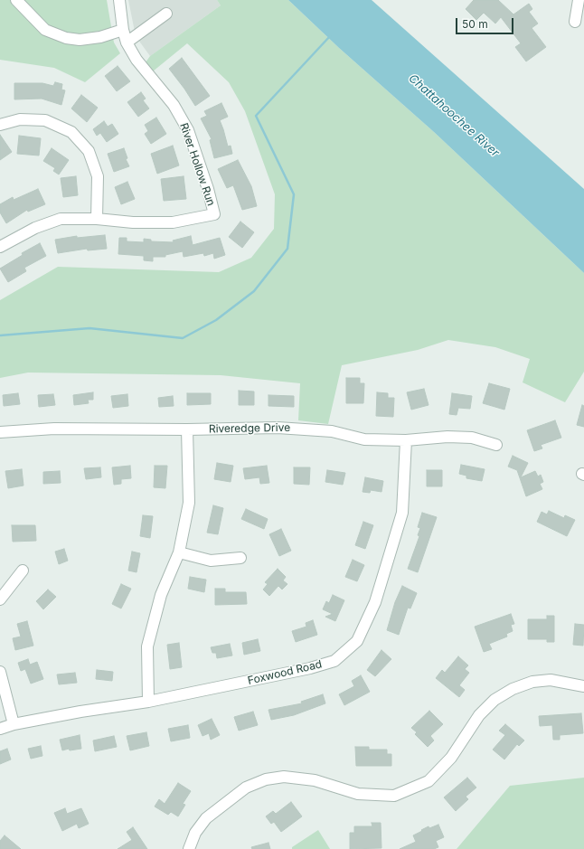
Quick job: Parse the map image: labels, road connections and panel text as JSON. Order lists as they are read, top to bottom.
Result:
{
  "streets": {
    "street": ["River Hollow Run", "Riveredge Drive", "Foxwood Road"]
  },
  "crossings": [
    ["Riveredge Drive", "Foxwood Road"]
  ],
  "water": ["Chattahoochee River"],
  "scale_bar": "50 m"
}
